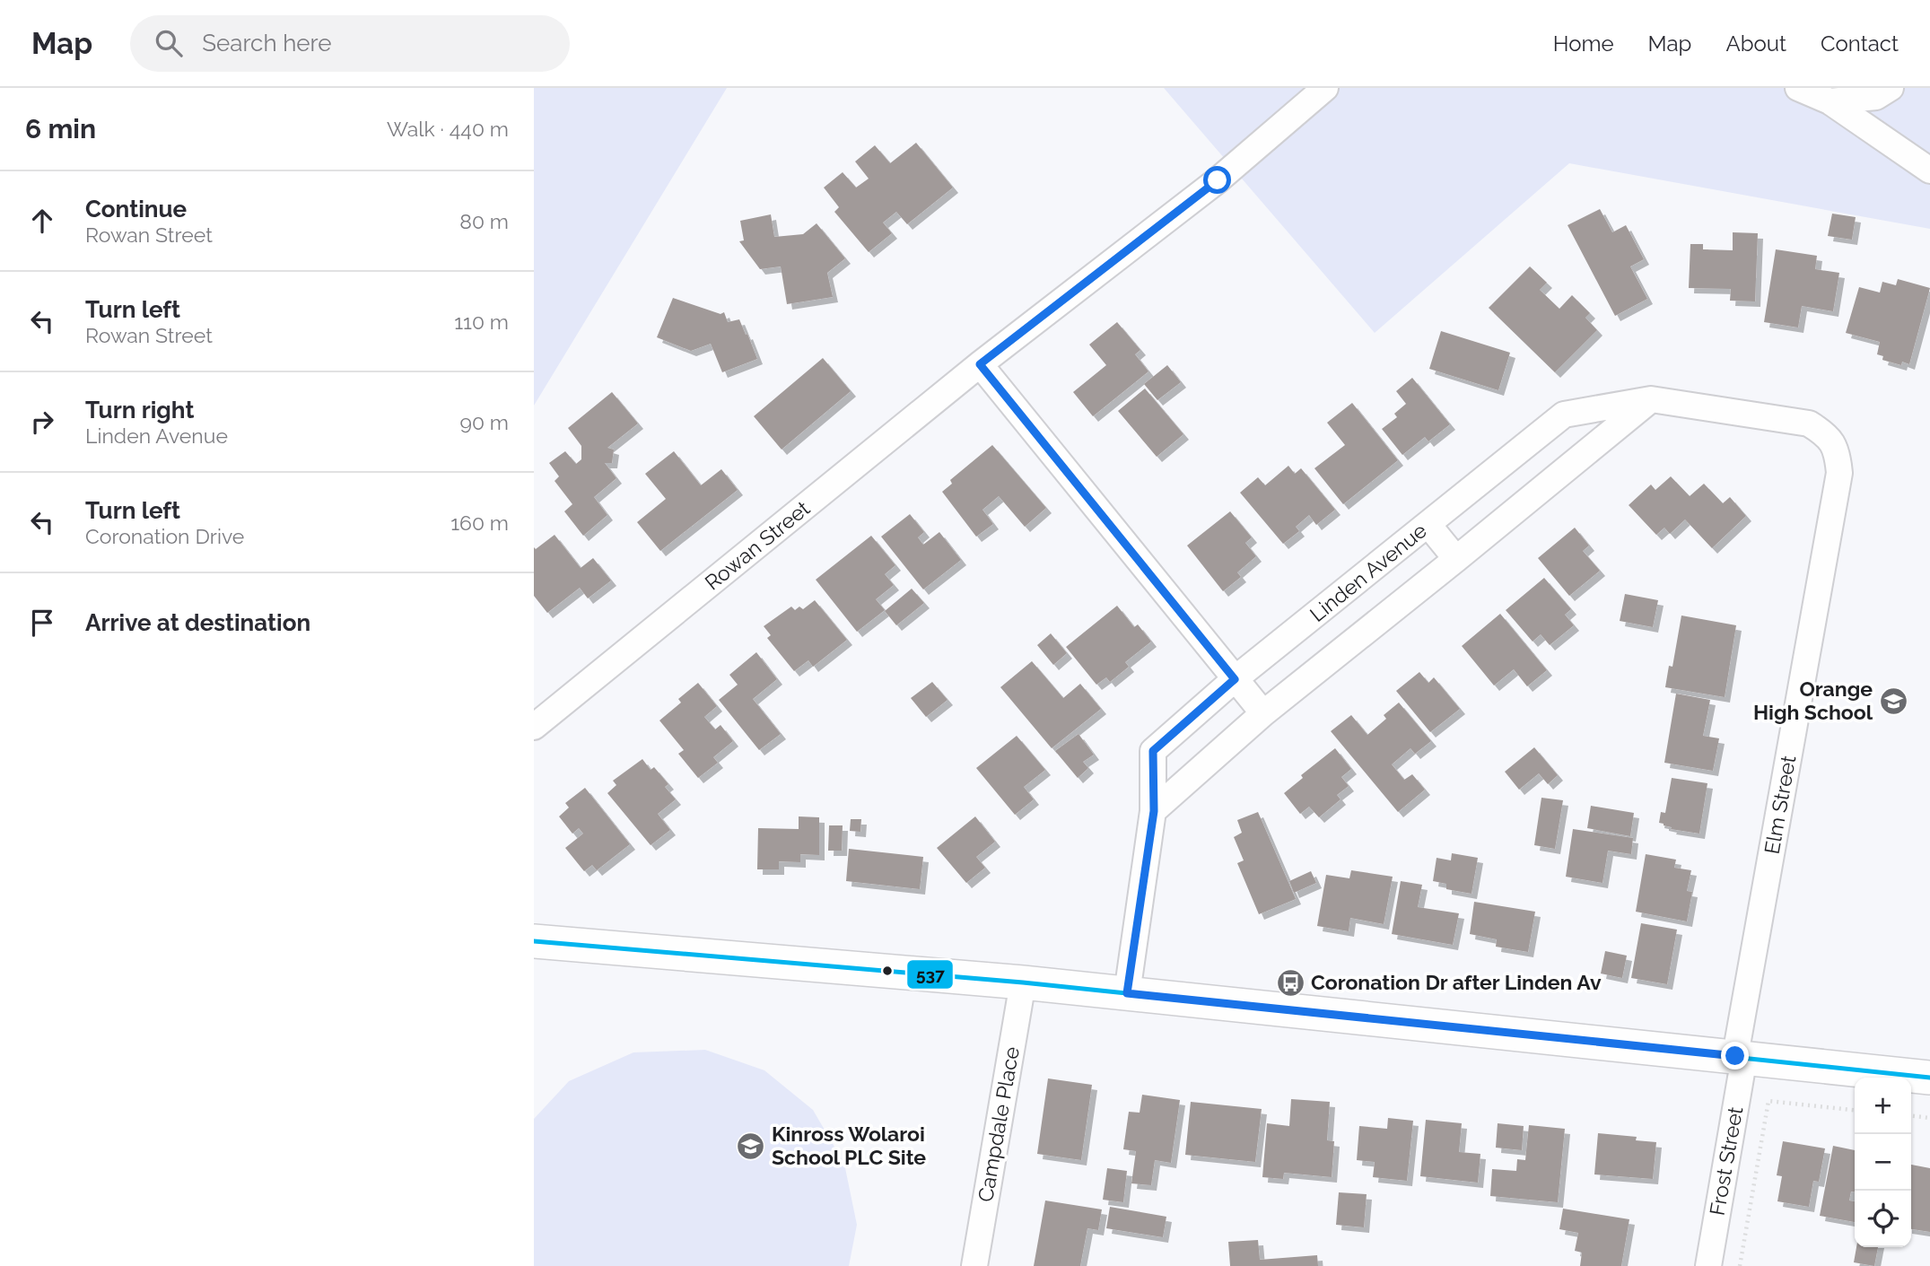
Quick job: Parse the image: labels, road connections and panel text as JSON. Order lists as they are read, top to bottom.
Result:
{
  "streets": {
    "street": [
      "Rowan Street",
      "Linden Avenue",
      "Elm Street",
      "Campdale Place",
      "Frost Street"
    ]
  },
  "crossings": [
    ["Linden Avenue", "Elm Street"],
    ["Elm Street", "Frost Street"]
  ],
  "places": {
    "school or university": ["Orange High School", "Kinross Wolaroi School PLC Site"],
    "bus stop": ["Coronation Dr after Linden Av"]
  },
  "lines": ["transit line 537"],
  "page": {
    "header": "Map",
    "search": "Search here",
    "nav": [
      "Home",
      "Map",
      "About",
      "Contact"
    ],
    "heading": ["6 min", "Walk · 440 m"],
    "list": [
      ["Continue", "Rowan Street", "80 m"],
      ["Turn left", "Rowan Street", "110 m"],
      ["Turn right", "Linden Avenue", "90 m"],
      ["Turn left", "Coronation Drive", "160 m"],
      "Arrive at destination"
    ],
    "map_buttons": ["+", "−"]
  }
}
